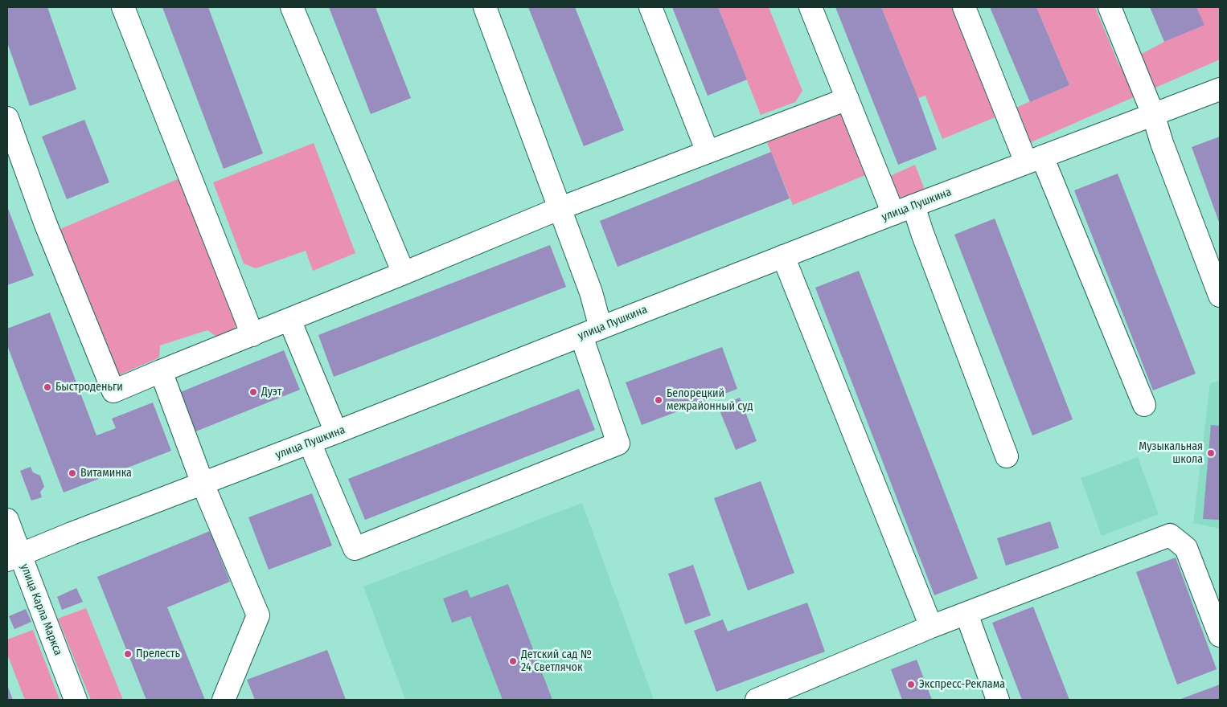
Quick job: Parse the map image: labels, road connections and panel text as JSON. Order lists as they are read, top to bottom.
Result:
{
  "streets": {
    "main road": ["улица Пушкина", "улица Карла Маркса"]
  },
  "crossings": [
    ["улица Пушкина", "улица Карла Маркса"]
  ],
  "places": [
    "Быстроденьги",
    "Дуэт",
    "Белорецкий межрайонный суд",
    "Музыкальная школа",
    "Витаминка",
    "Прелесть",
    "Детский сад № 24 Светлячок",
    "Экспресс-Реклама"
  ]
}
